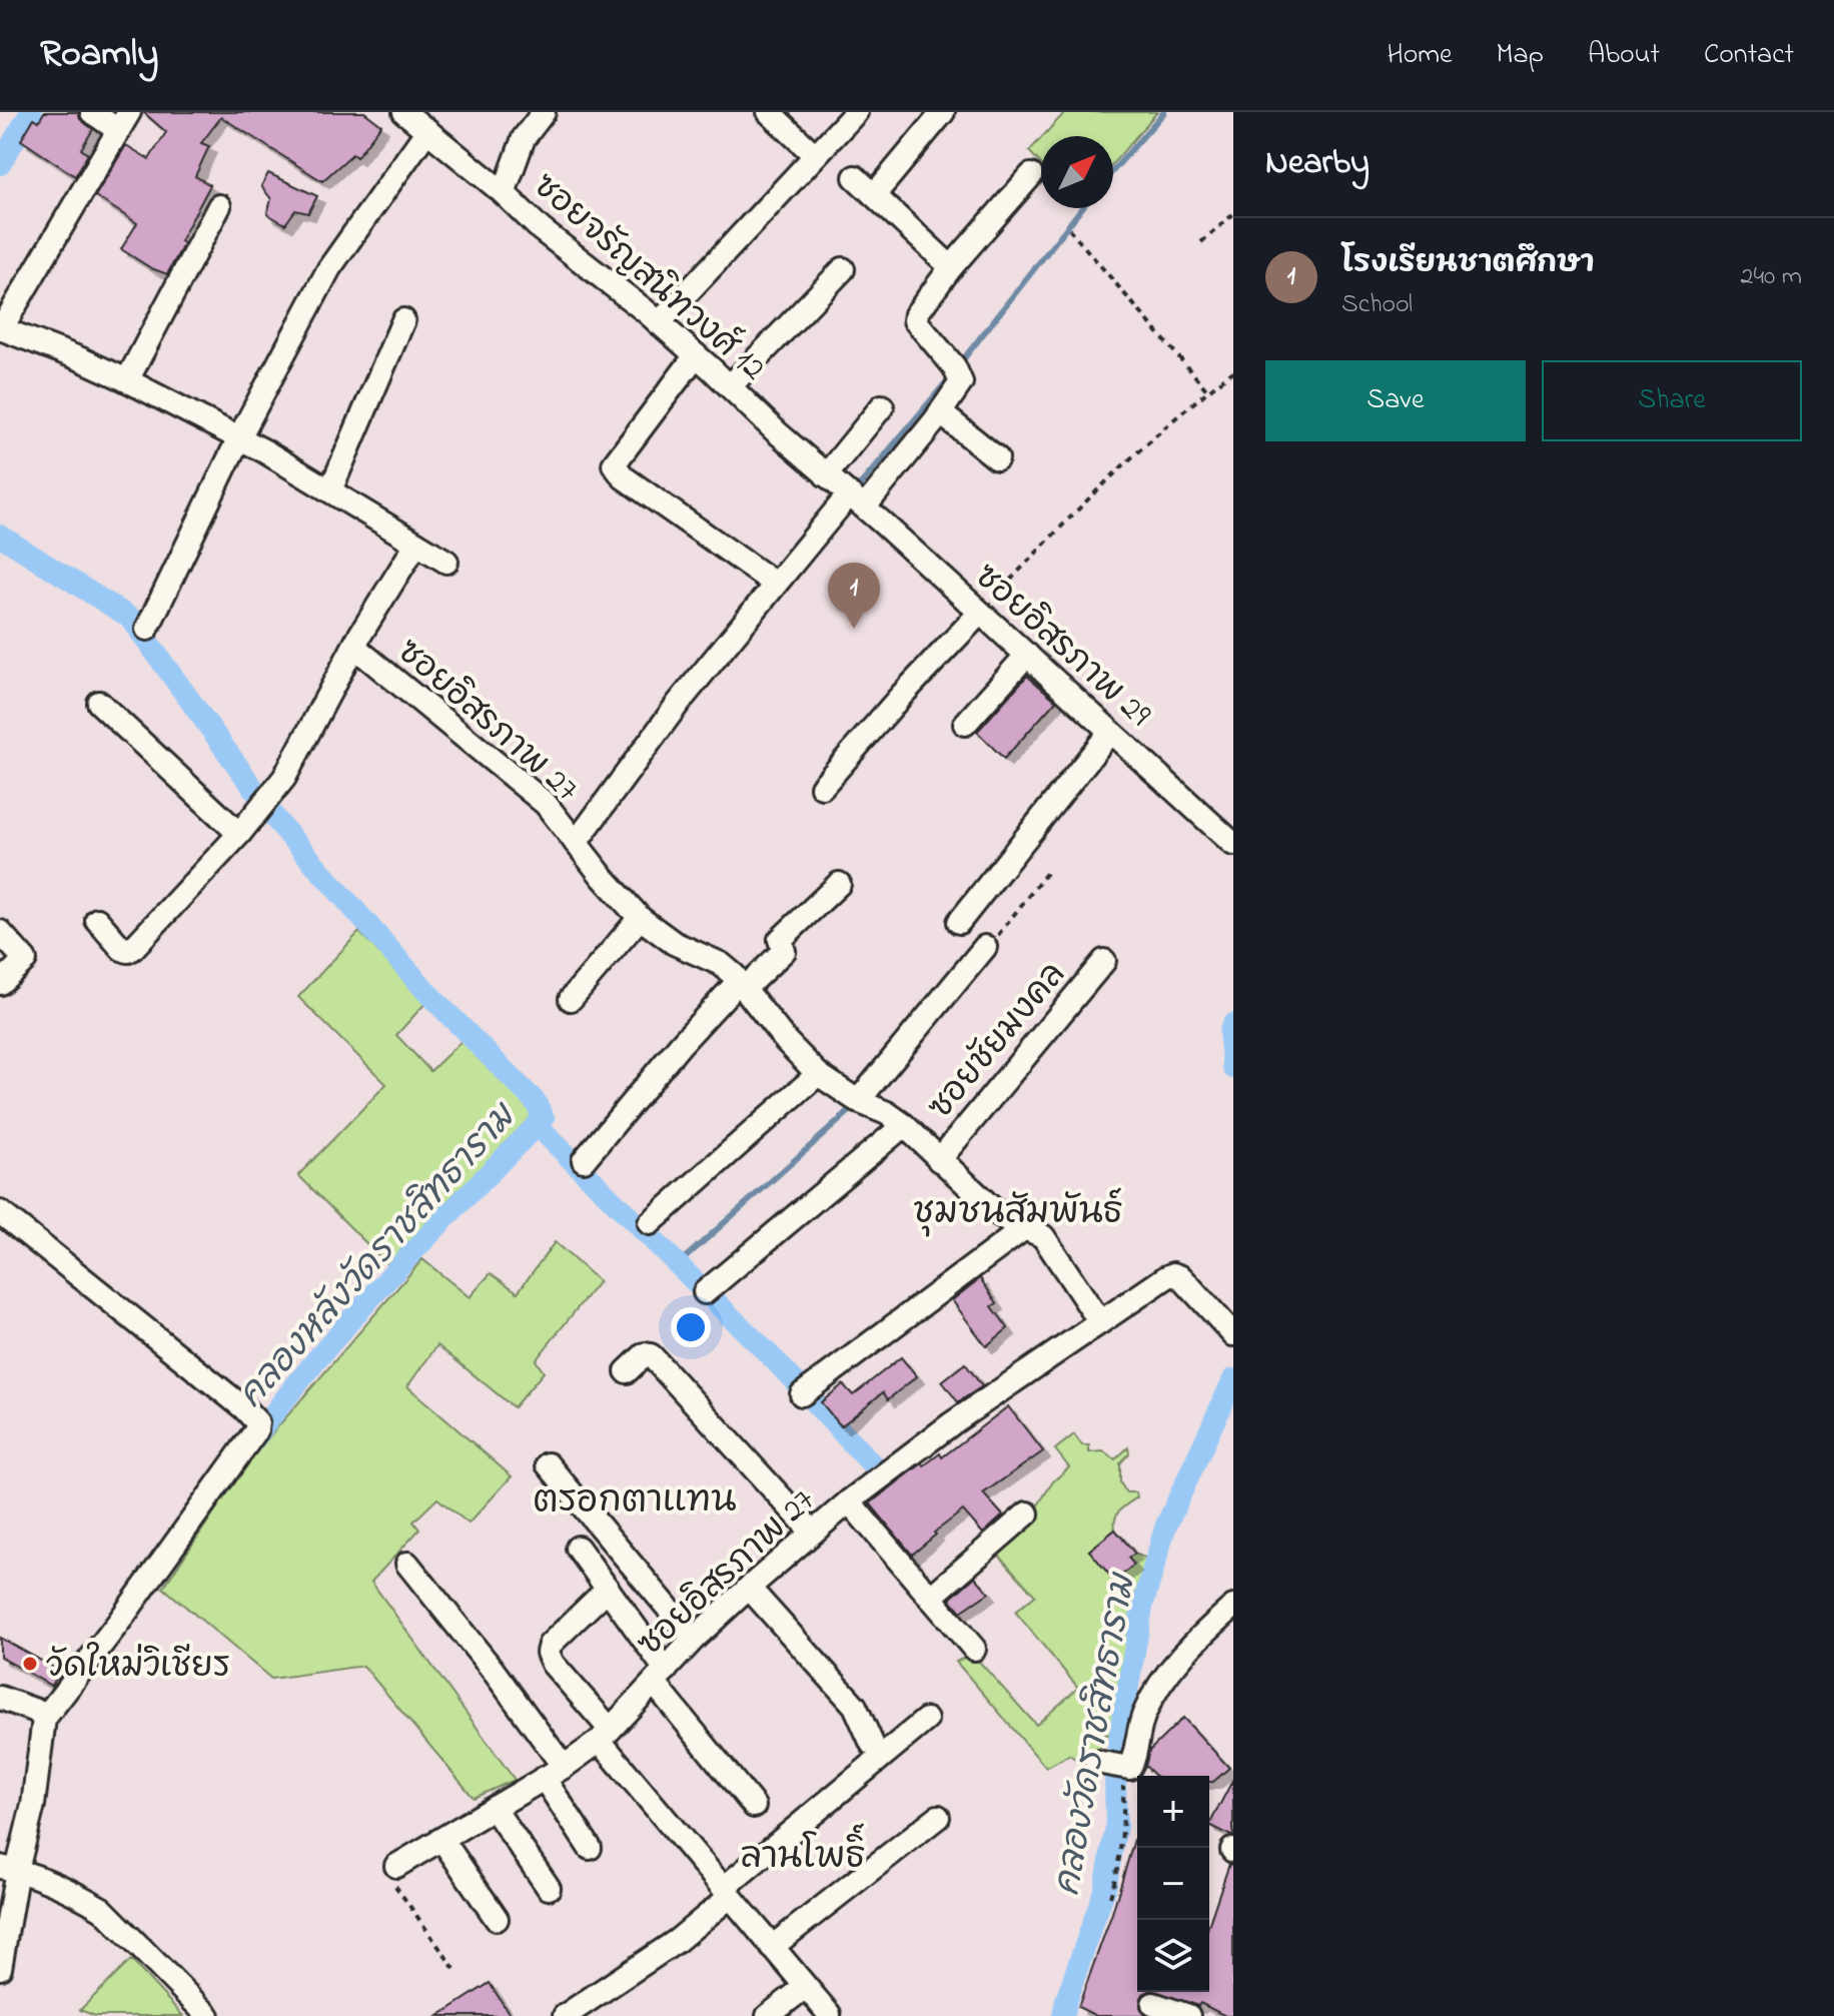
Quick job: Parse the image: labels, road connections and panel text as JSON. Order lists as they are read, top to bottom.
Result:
{
  "streets": {
    "street": [
      "ซอยจรัญสนิทวงศ์ 12",
      "ซอยอิสรภาพ 29",
      "ซอยอิสรภาพ 27",
      "ซอยชัยมงคล"
    ]
  },
  "crossings": [
    ["ซอยจรัญสนิทวงศ์ 12", "ซอยอิสรภาพ 29"],
    ["ซอยอิสรภาพ 27", "ซอยชัยมงคล"]
  ],
  "districts": ["ชุมชนสัมพันธ์", "ตรอกตาแทน", "ลานโพธิ์"],
  "water": ["คลองหลังวัดราชสิทธาราม", "คลองวัดราชสิทธาราม"],
  "places": ["วัดใหม่วิเชียร"],
  "north": "top right",
  "page": {
    "header": "Roamly",
    "nav": [
      "Home",
      "Map",
      "About",
      "Contact"
    ],
    "heading": "Nearby",
    "list": [
      {
        "mark": "1",
        "name": "โรงเรียนชาตศึกษา",
        "note": "School",
        "value": "240 m"
      }
    ],
    "buttons": ["Save", "Share"],
    "pins": "1",
    "map_buttons": ["+", "−"]
  }
}
